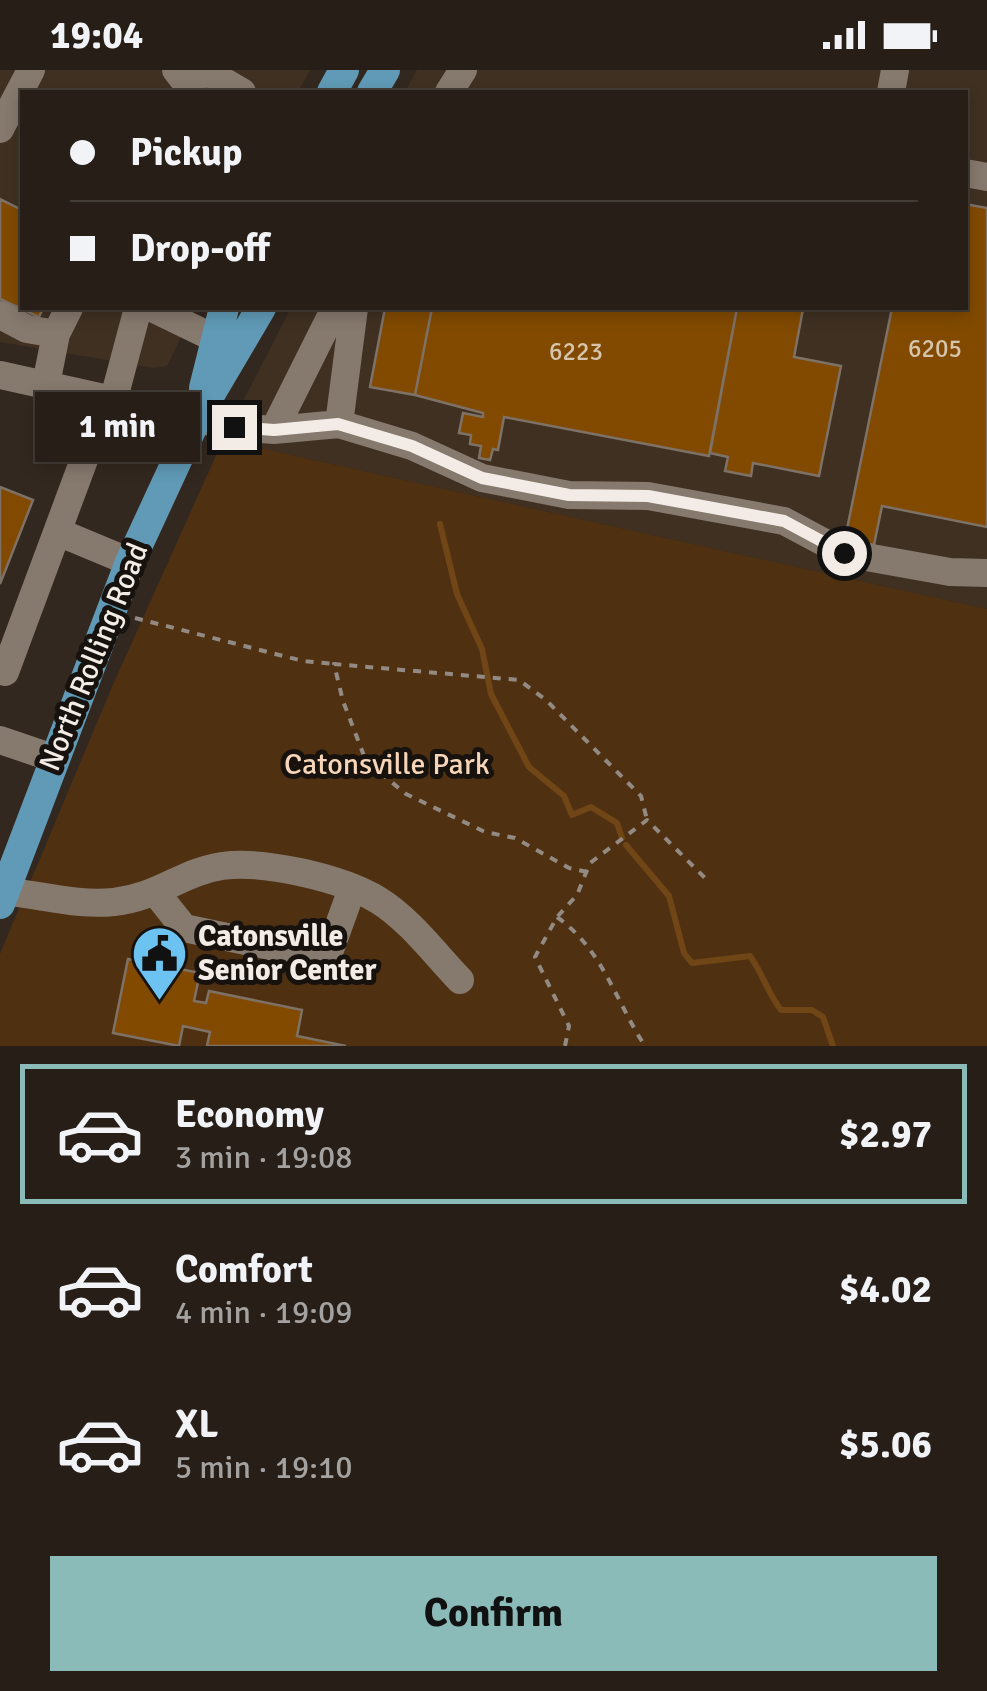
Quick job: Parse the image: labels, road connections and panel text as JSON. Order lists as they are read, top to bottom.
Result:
{
  "streets": {
    "main road": ["North Rolling Road"]
  },
  "parks": ["Catonsville Park"],
  "places": {
    "public building": ["Catonsville Senior Center"]
  },
  "house_numbers": ["6205", "6223"],
  "page": {
    "status": "19:04",
    "banner": ["Pickup", "Drop-off"],
    "bubble": "1 min",
    "list": [
      {
        "name": "Economy",
        "note": "3 min · 19:08",
        "value": "$2.97"
      },
      {
        "name": "Comfort",
        "note": "4 min · 19:09",
        "value": "$4.02"
      },
      {
        "name": "XL",
        "note": "5 min · 19:10",
        "value": "$5.06"
      }
    ],
    "buttons": "Confirm"
  }
}
